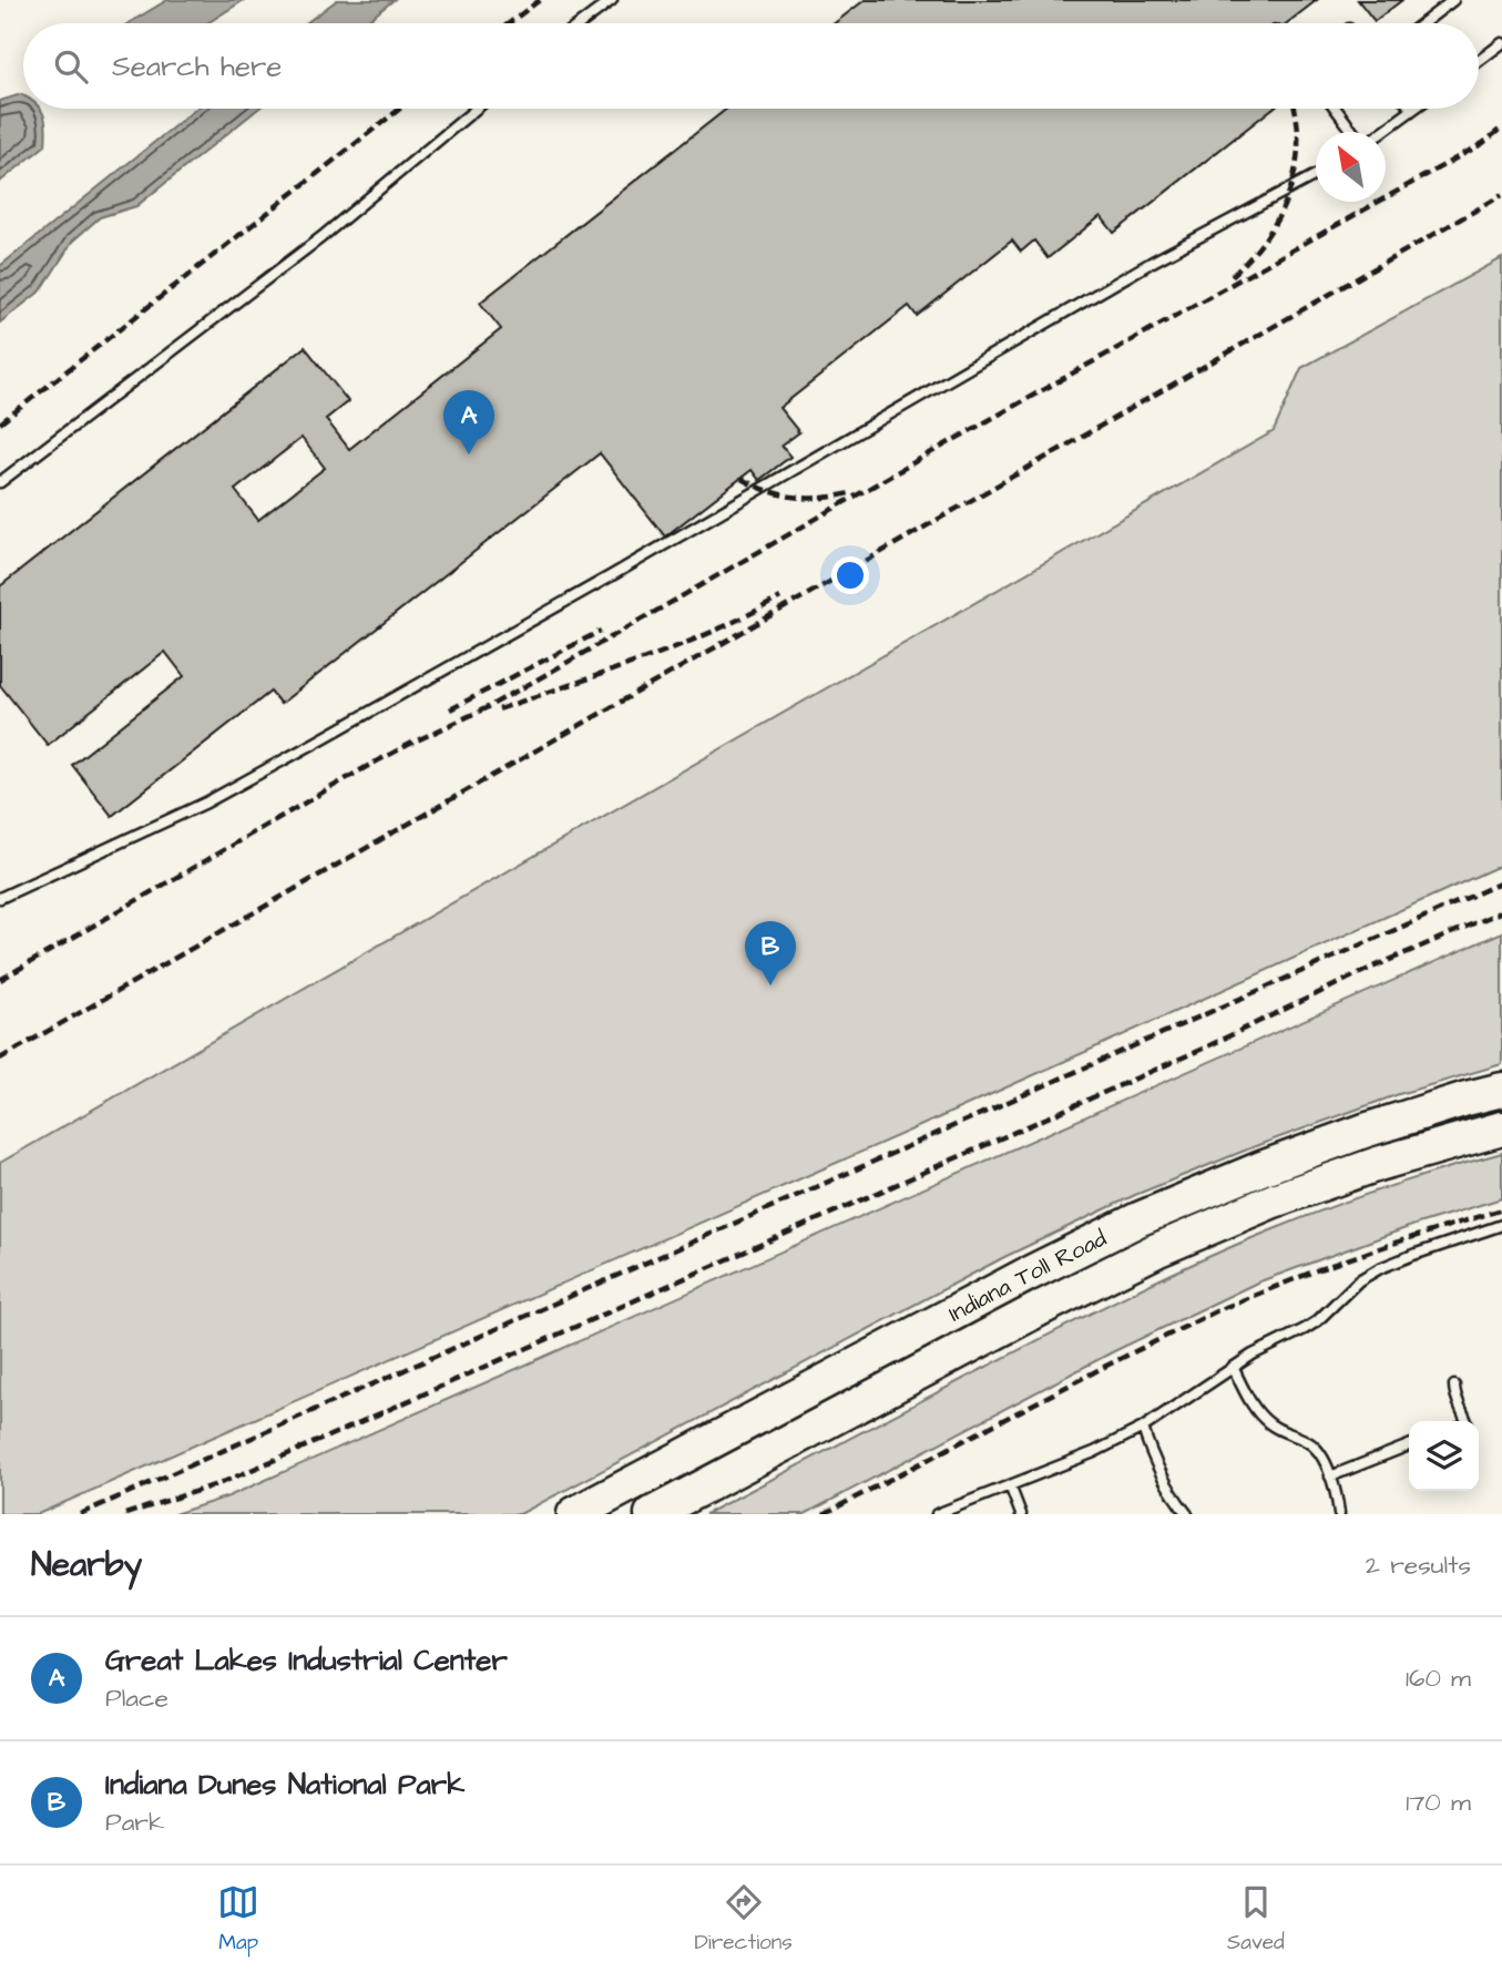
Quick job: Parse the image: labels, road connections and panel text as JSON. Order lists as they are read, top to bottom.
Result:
{
  "streets": {
    "highway": ["Indiana Toll Road"]
  },
  "north": "top left",
  "page": {
    "search": "Search here",
    "pins": ["A", "B"],
    "heading": ["Nearby", "2 results"],
    "list": [
      {
        "mark": "A",
        "name": "Great Lakes Industrial Center",
        "note": "Place",
        "value": "160 m"
      },
      {
        "mark": "B",
        "name": "Indiana Dunes National Park",
        "note": "Park",
        "value": "170 m"
      }
    ],
    "nav": ["Map", "Directions", "Saved"]
  }
}
